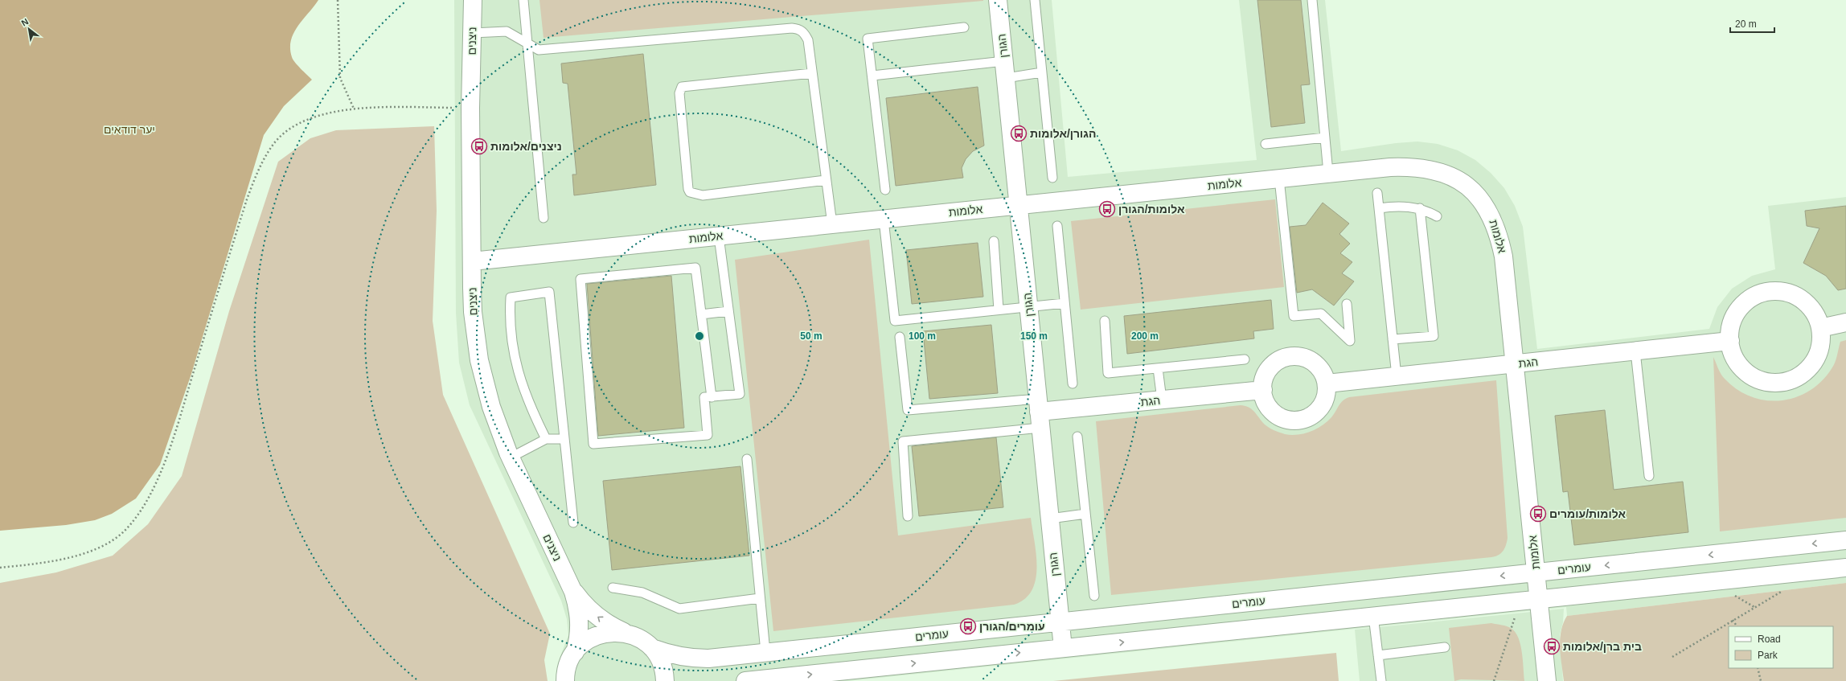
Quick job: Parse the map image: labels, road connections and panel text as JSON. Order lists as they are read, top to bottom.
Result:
{
  "streets": {
    "street": [
      "ניצנים",
      "הגורן",
      "אלומות",
      "הגת",
      "עומרים"
    ]
  },
  "crossings": [
    ["ניצנים", "אלומות"],
    ["ניצנים", "עומרים"],
    ["הגורן", "אלומות"],
    ["הגורן", "הגת"],
    ["הגורן", "עומרים"],
    ["אלומות", "הגת"],
    ["אלומות", "עומרים"]
  ],
  "parks": ["יער דודאים"],
  "places": {
    "bus stop": [
      "הגורן/אלומות",
      "ניצנים/אלומות",
      "אלומות/הגורן",
      "אלומות/עומרים",
      "עומרים/הגורן",
      "בית ברן/אלומות"
    ]
  },
  "legend": ["Road", "Park"],
  "scale_bar": "20 m",
  "north": "top left",
  "rings": [
    "50 m",
    "100 m",
    "150 m",
    "200 m"
  ]
}
